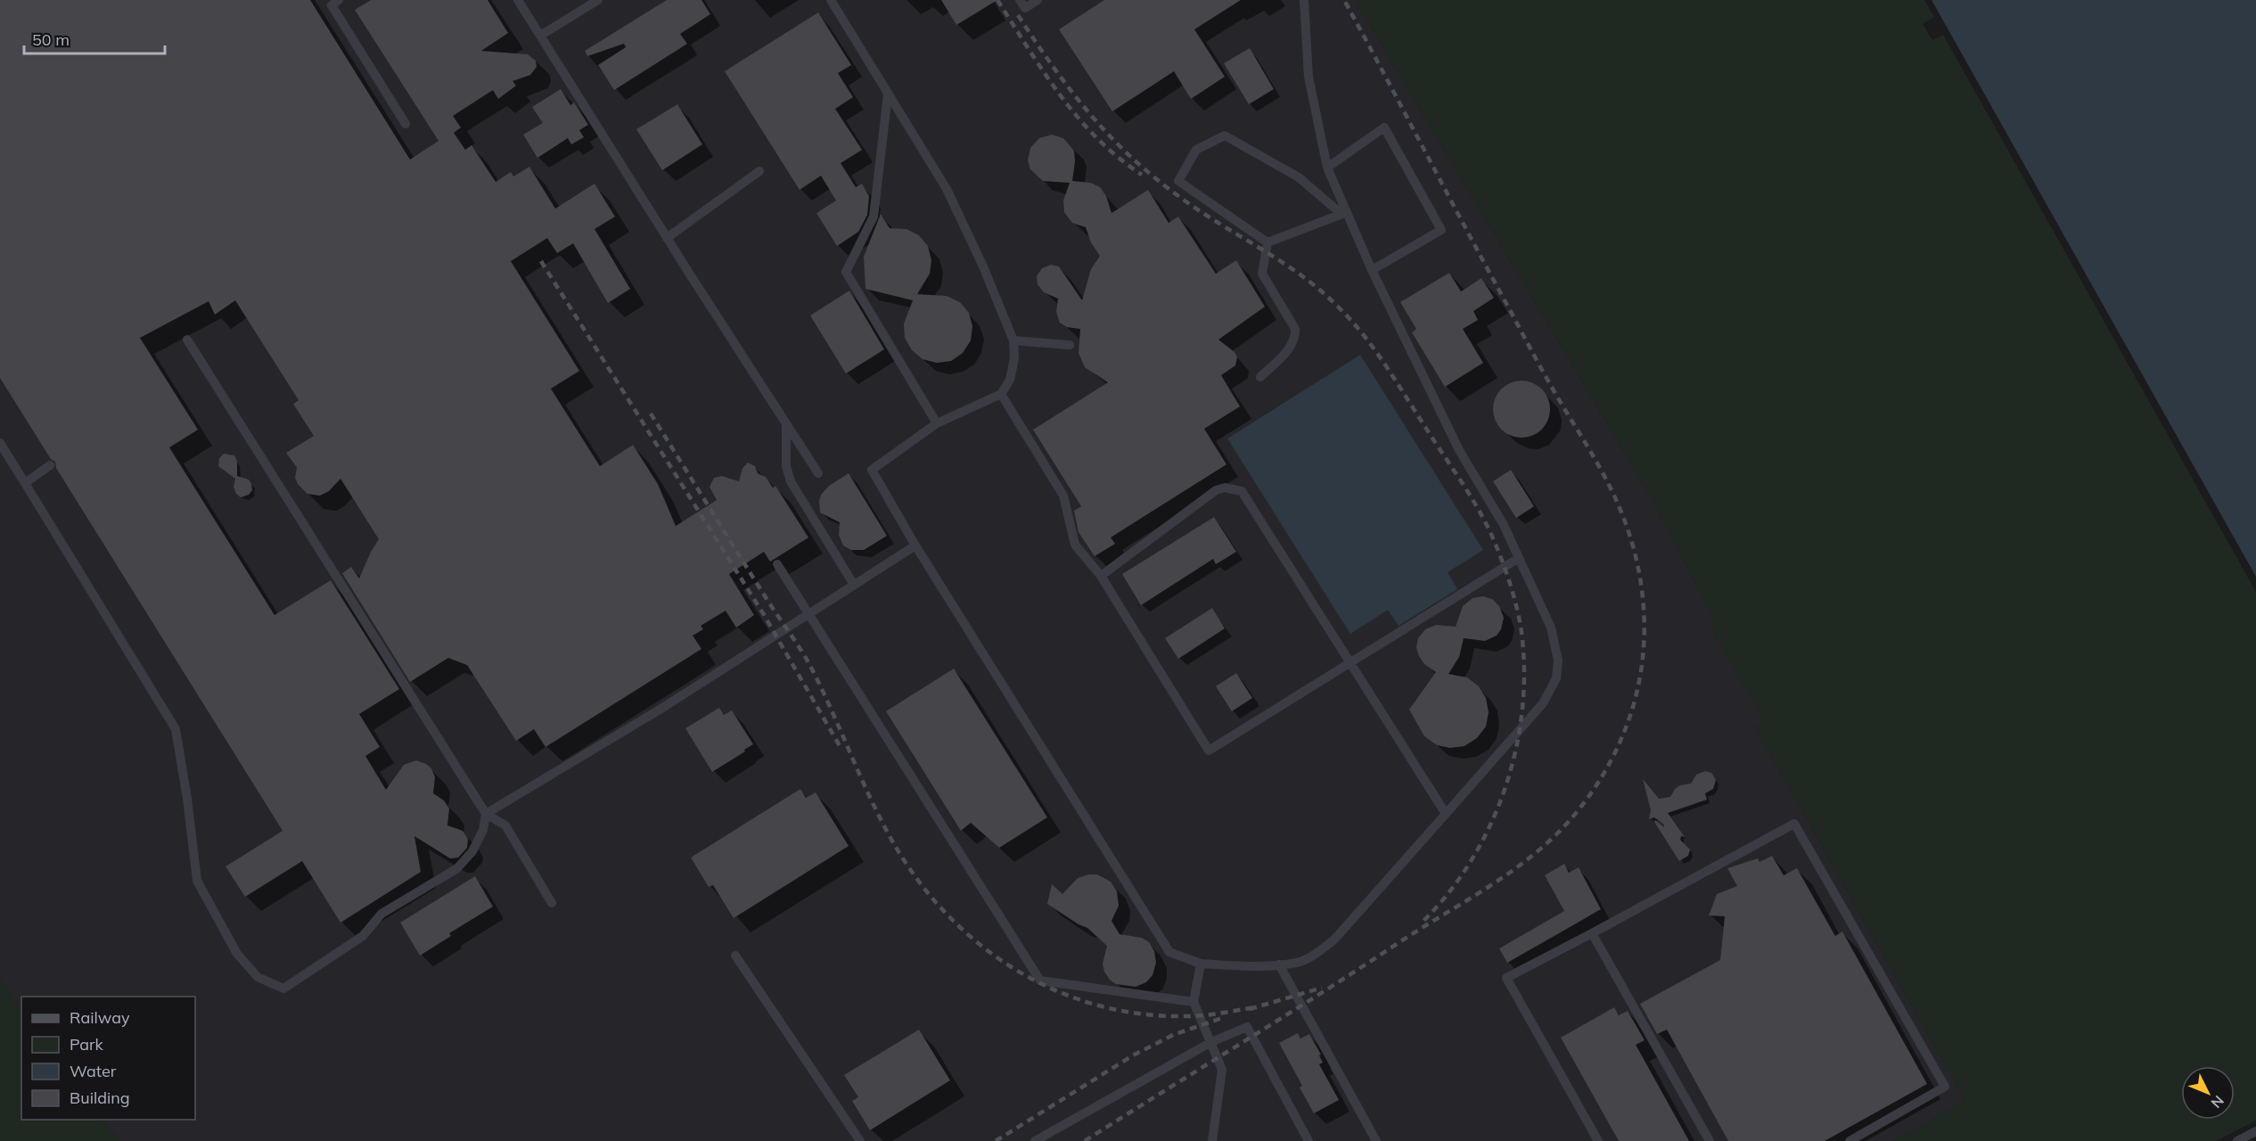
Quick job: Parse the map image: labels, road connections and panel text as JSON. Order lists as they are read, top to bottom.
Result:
{
  "legend": [
    "Railway",
    "Park",
    "Water",
    "Building"
  ],
  "scale_bar": "50 m",
  "north": "bottom right"
}
